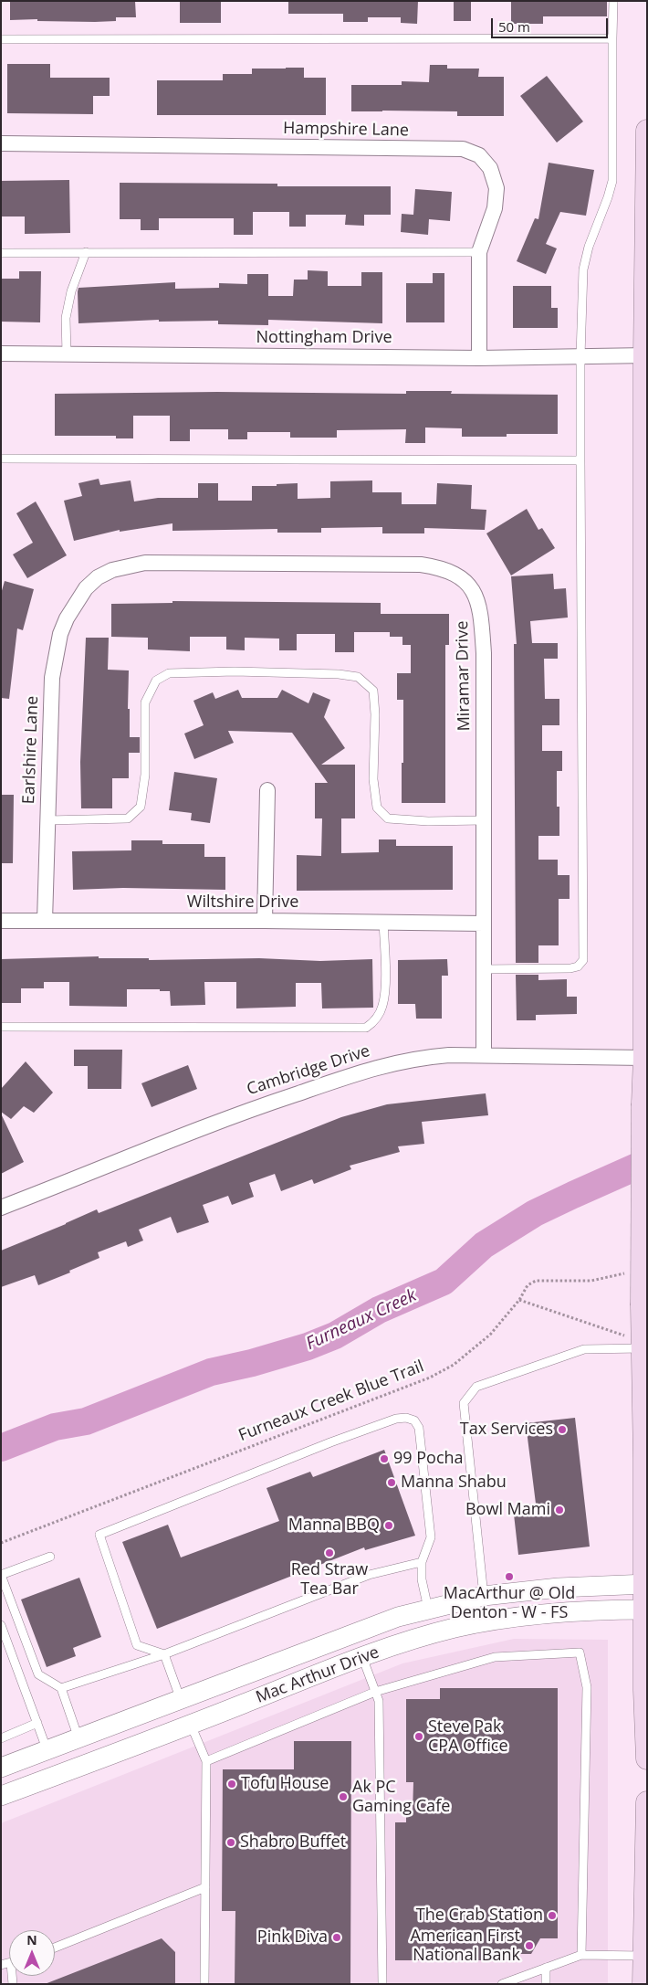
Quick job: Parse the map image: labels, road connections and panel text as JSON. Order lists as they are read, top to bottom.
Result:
{
  "streets": {
    "street": [
      "Hampshire Lane",
      "Nottingham Drive",
      "Miramar Drive",
      "Earlshire Lane",
      "Wiltshire Drive",
      "Cambridge Drive",
      "Mac Arthur Drive"
    ],
    "path": ["Furneaux Creek Blue Trail"]
  },
  "crossings": [
    ["Hampshire Lane", "Nottingham Drive"],
    ["Miramar Drive", "Earlshire Lane"],
    ["Miramar Drive", "Wiltshire Drive"],
    ["Miramar Drive", "Cambridge Drive"],
    ["Earlshire Lane", "Wiltshire Drive"]
  ],
  "water": ["Furneaux Creek"],
  "places": [
    "Tax Services",
    "99 Pocha",
    "Manna Shabu",
    "Bowl Mami",
    "Manna BBQ",
    "Red Straw Tea Bar",
    "MacArthur @ Old Denton - W - FS",
    "Steve Pak CPA Office",
    "Tofu House",
    "Ak PC Gaming Cafe",
    "Shabro Buffet",
    "The Crab Station",
    "Pink Diva",
    "American First National Bank"
  ],
  "scale_bar": "50 m",
  "north": "top"
}
